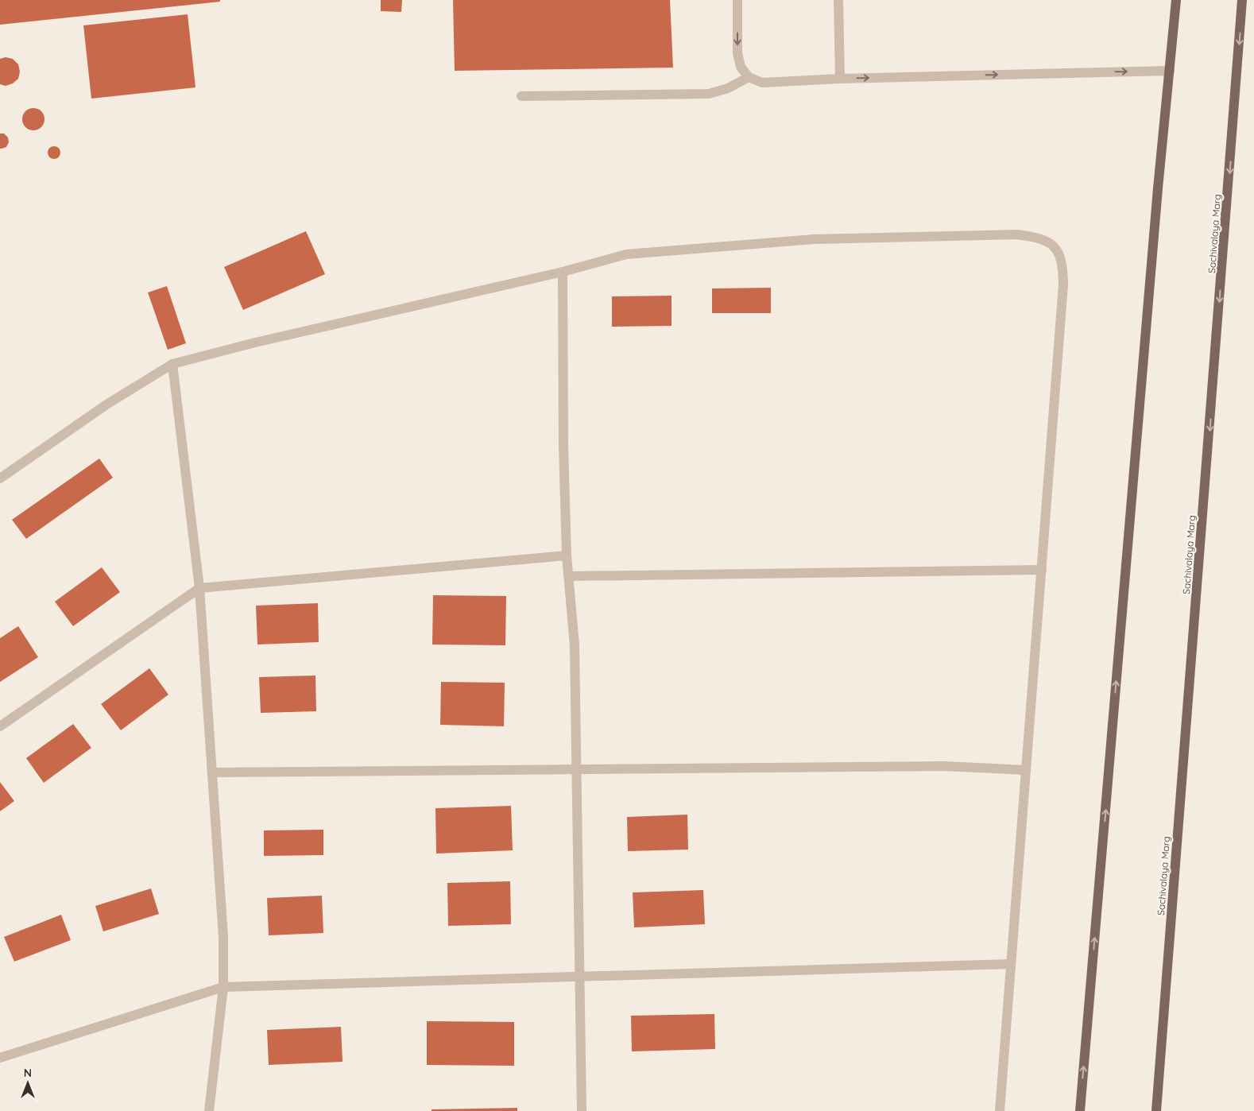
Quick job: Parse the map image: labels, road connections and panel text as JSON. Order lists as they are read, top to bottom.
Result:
{
  "streets": {
    "main road": ["Sachivalaya Marg"]
  },
  "north": "top"
}
